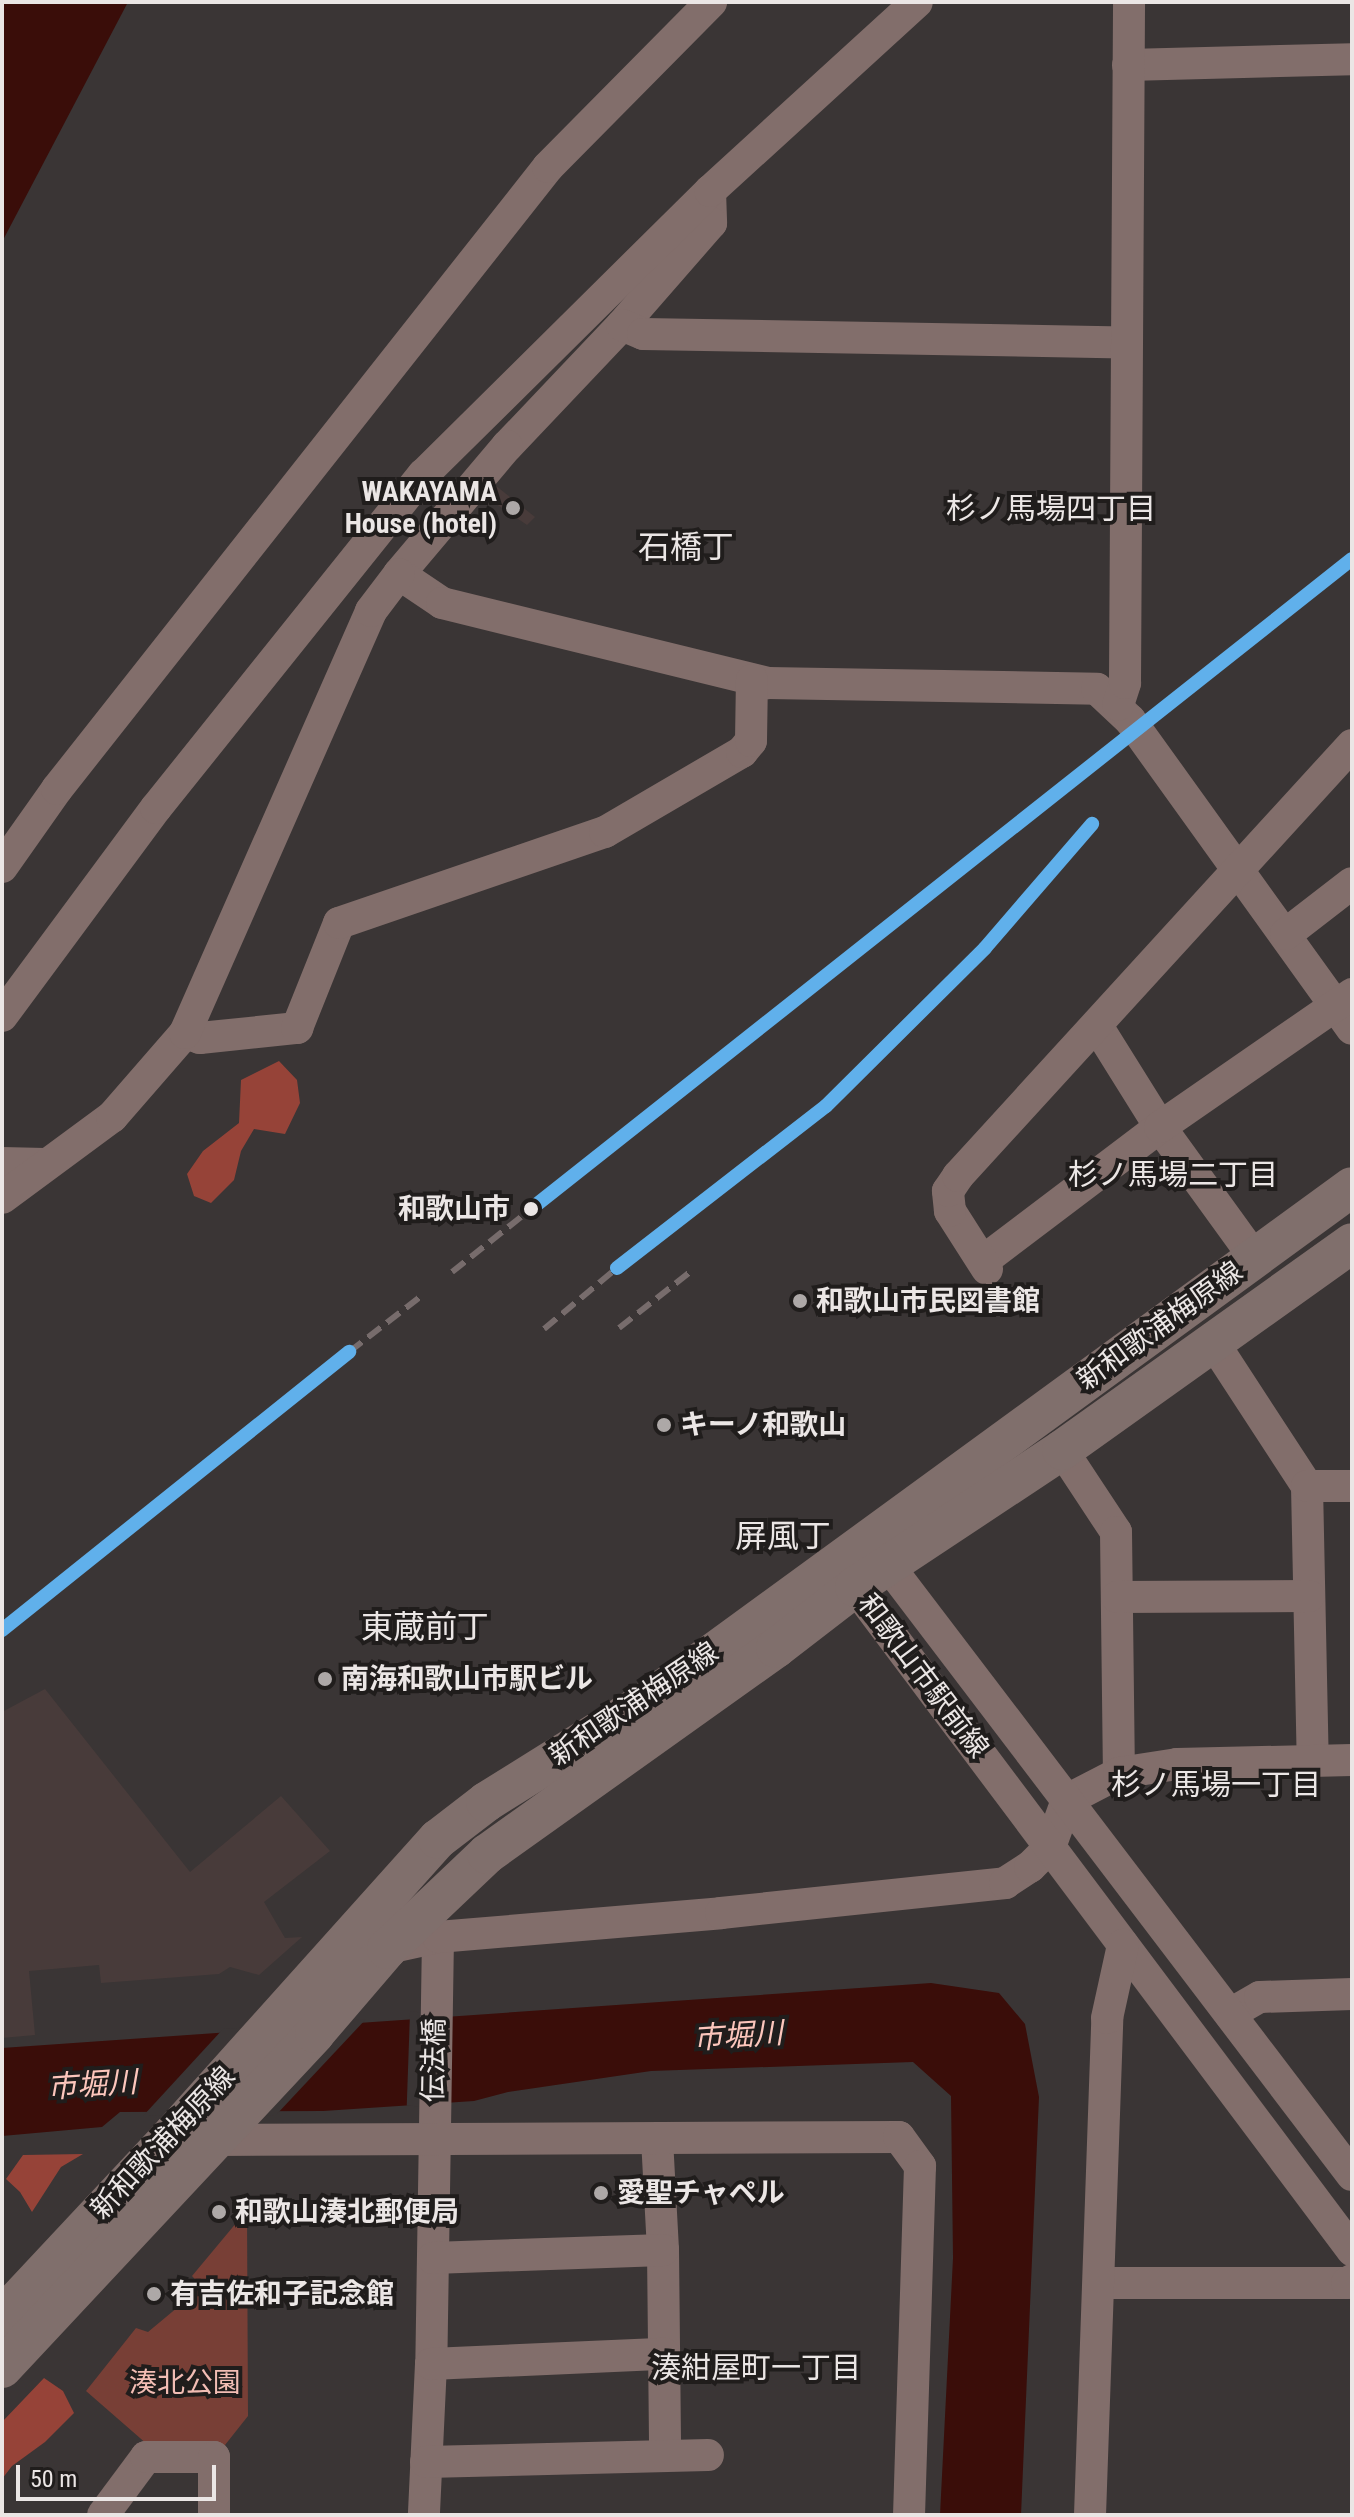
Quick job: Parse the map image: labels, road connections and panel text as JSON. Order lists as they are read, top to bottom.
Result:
{
  "streets": {
    "main road": ["新和歌浦梅原線"],
    "street": ["和歌山市駅前線", "伝法橋"]
  },
  "crossings": [
    ["新和歌浦梅原線", "和歌山市駅前線"],
    ["新和歌浦梅原線", "伝法橋"]
  ],
  "districts": [
    "杉ノ馬場四丁目",
    "石橋丁",
    "杉ノ馬場二丁目",
    "屏風丁",
    "東蔵前丁",
    "杉ノ馬場一丁目",
    "湊紺屋町一丁目"
  ],
  "water": ["市堀川"],
  "parks": ["湊北公園"],
  "places": [
    "WAKAYAMA House (hotel)",
    "和歌山市",
    "和歌山市民図書館",
    "キーノ和歌山",
    "南海和歌山市駅ビル",
    "愛聖チャペル",
    "和歌山湊北郵便局",
    "有吉佐和子記念館"
  ],
  "scale_bar": "50 m"
}
